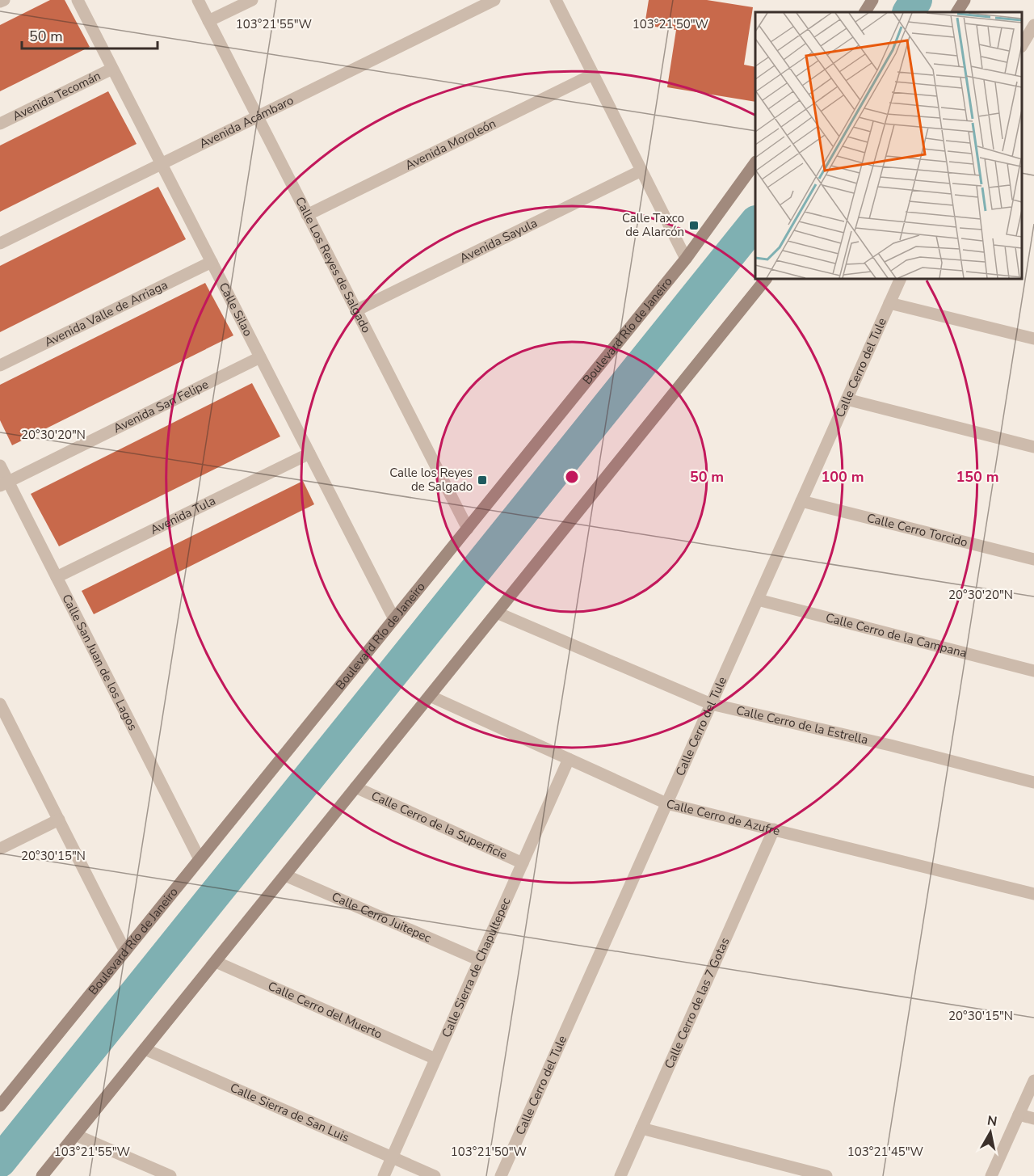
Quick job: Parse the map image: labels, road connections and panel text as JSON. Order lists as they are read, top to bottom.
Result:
{
  "streets": {
    "street": [
      "Avenida Tecomán",
      "Avenida Acámbaro",
      "Avenida Moroleón",
      "Avenida Sayula",
      "Calle Los Reyes de Salgado",
      "Calle Silao",
      "Avenida Valle de Arriaga",
      "Boulevard Río de Janeiro",
      "Calle Cerro del Tule",
      "Avenida San Felipe",
      "Avenida Tula",
      "Calle Cerro Torcido",
      "Calle Cerro de la Campana",
      "Calle San Juan de los Lagos",
      "Calle Cerro de la Estrella",
      "Calle Cerro de Azufre",
      "Calle Cerro de la Superficie",
      "Calle Cerro Juitepec",
      "Calle Sierra de Chapultepec",
      "Calle Cerro de las 7 Gotas",
      "Calle Cerro del Muerto",
      "Calle Sierra de San Luis"
    ]
  },
  "crossings": [
    ["Avenida Tecomán", "Calle Silao"],
    ["Avenida Acámbaro", "Calle Los Reyes de Salgado"],
    ["Avenida Acámbaro", "Calle Silao"],
    ["Avenida Moroleón", "Calle Los Reyes de Salgado"],
    ["Avenida Sayula", "Calle Los Reyes de Salgado"],
    ["Calle Los Reyes de Salgado", "Boulevard Río de Janeiro"],
    ["Calle Silao", "Avenida Valle de Arriaga"],
    ["Calle Silao", "Boulevard Río de Janeiro"],
    ["Calle Silao", "Avenida San Felipe"],
    ["Calle Silao", "Avenida Tula"],
    ["Boulevard Río de Janeiro", "Calle San Juan de los Lagos"],
    ["Calle Cerro del Tule", "Calle Cerro Torcido"],
    ["Calle Cerro del Tule", "Calle Cerro de la Campana"],
    ["Calle Cerro del Tule", "Calle Cerro de la Estrella"],
    ["Calle Cerro del Tule", "Calle Cerro de Azufre"],
    ["Avenida San Felipe", "Calle San Juan de los Lagos"],
    ["Avenida Tula", "Calle San Juan de los Lagos"],
    ["Calle Cerro de Azufre", "Calle Sierra de Chapultepec"],
    ["Calle Cerro de Azufre", "Calle Cerro de las 7 Gotas"],
    ["Calle Cerro de la Superficie", "Calle Sierra de Chapultepec"],
    ["Calle Cerro Juitepec", "Calle Sierra de Chapultepec"],
    ["Calle Sierra de Chapultepec", "Calle Cerro del Muerto"],
    ["Calle Sierra de Chapultepec", "Calle Sierra de San Luis"]
  ],
  "places": {
    "transit": ["Calle Taxco de Alarcón", "Calle los Reyes de Salgado"]
  },
  "scale_bar": "50 m",
  "north": "top",
  "coordinates": [
    "103°21'55\"W",
    "103°21'50\"W",
    "20°30'20\"N",
    "20°30'15\"N",
    "103°21'45\"W"
  ],
  "rings": ["50 m", "100 m", "150 m"]
}
